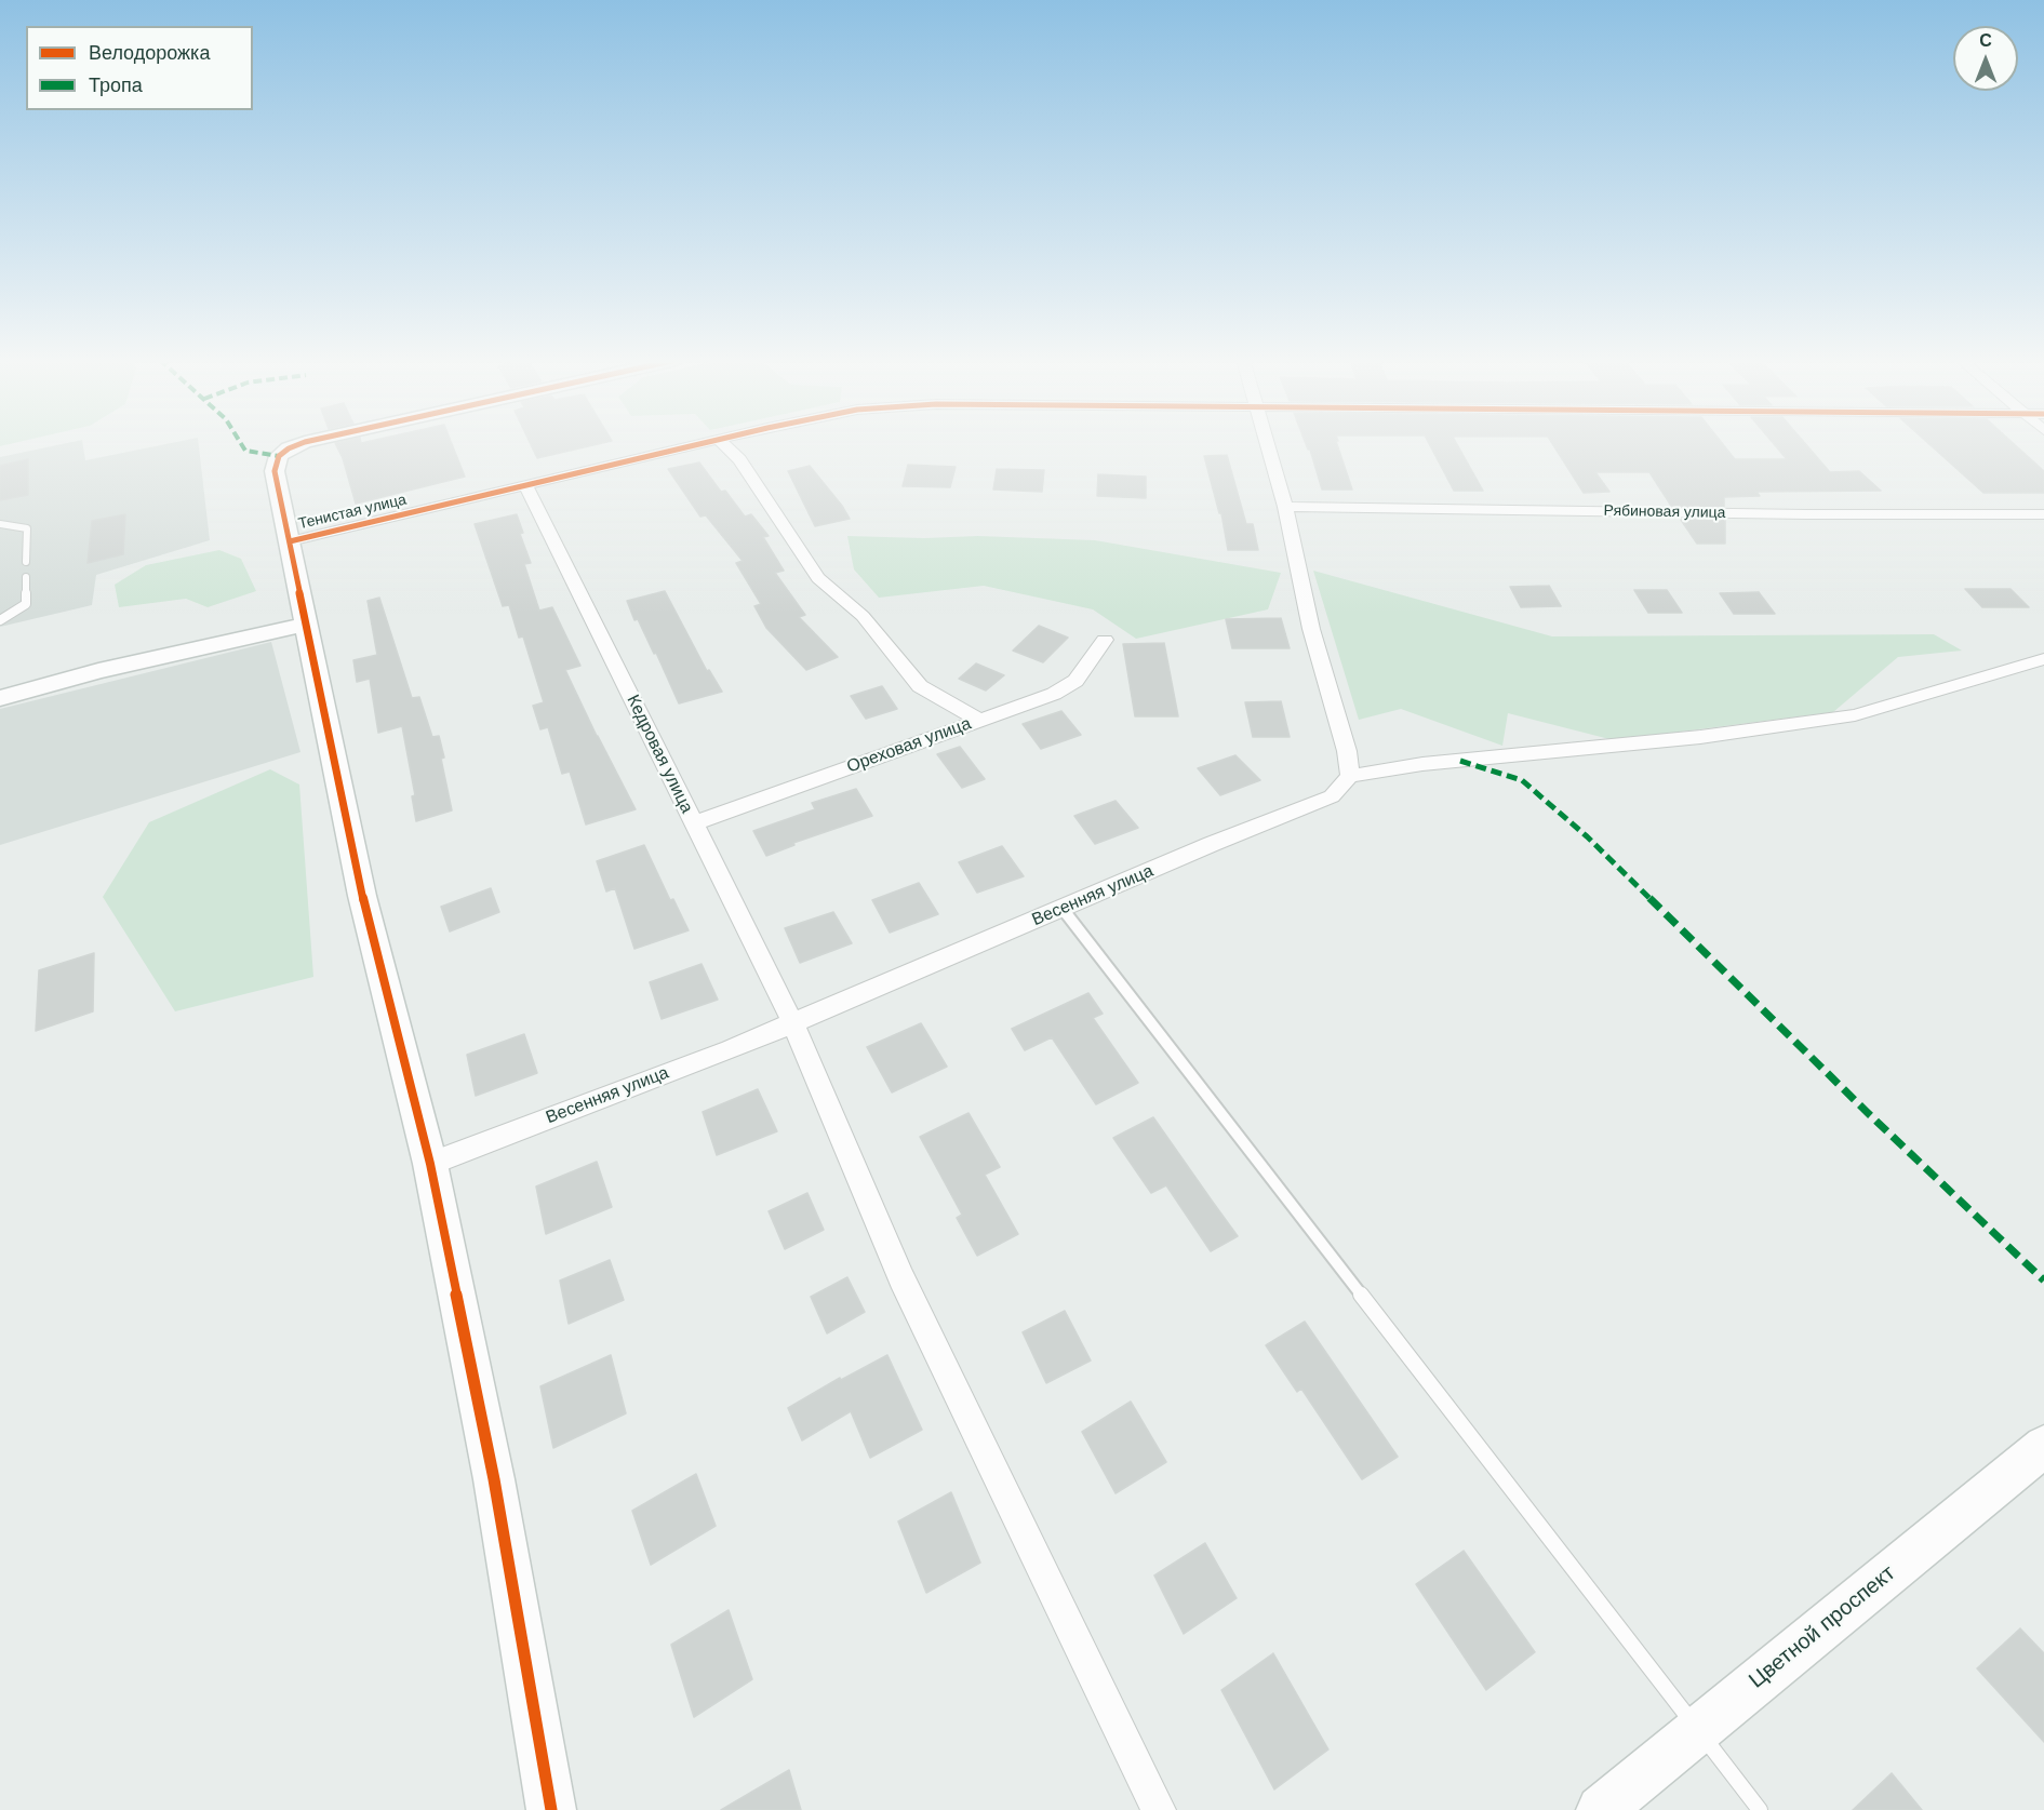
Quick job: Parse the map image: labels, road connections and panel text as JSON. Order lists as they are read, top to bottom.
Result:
{
  "streets": {
    "street": [
      "Тенистая улица",
      "Рябиновая улица",
      "Ореховая улица",
      "Кедровая улица",
      "Весенняя улица",
      "Цветной проспект"
    ]
  },
  "crossings": [
    ["Тенистая улица", "Кедровая улица"],
    ["Ореховая улица", "Кедровая улица"],
    ["Кедровая улица", "Весенняя улица"]
  ],
  "legend": ["Велодорожка", "Тропа"],
  "north": "top"
}
